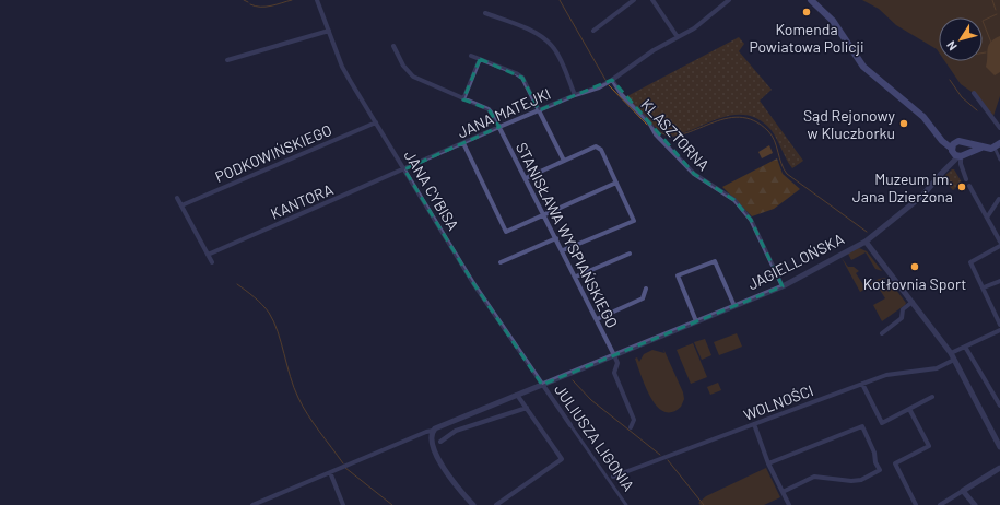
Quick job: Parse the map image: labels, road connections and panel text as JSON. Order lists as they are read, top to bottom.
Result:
{
  "streets": {
    "street": [
      "JANA MATEJKI",
      "KLASZTORNA",
      "PODKOWIŃSKIEGO",
      "JANA CYBISA",
      "KANTORA",
      "STANISŁAWA WYSPIAŃSKIEGO",
      "JAGIELLOŃSKA",
      "WOLNOŚCI",
      "JULIUSZA LIGONIA"
    ]
  },
  "crossings": [
    ["JANA MATEJKI", "KLASZTORNA"],
    ["JANA MATEJKI", "JANA CYBISA"],
    ["JANA MATEJKI", "KANTORA"],
    ["JANA MATEJKI", "STANISŁAWA WYSPIAŃSKIEGO"],
    ["KLASZTORNA", "JAGIELLOŃSKA"],
    ["PODKOWIŃSKIEGO", "JANA CYBISA"],
    ["JANA CYBISA", "KANTORA"],
    ["JANA CYBISA", "JAGIELLOŃSKA"],
    ["JANA CYBISA", "JULIUSZA LIGONIA"],
    ["STANISŁAWA WYSPIAŃSKIEGO", "JAGIELLOŃSKA"],
    ["JAGIELLOŃSKA", "JULIUSZA LIGONIA"]
  ],
  "places": [
    "Komenda Powiatowa Policji",
    "Sąd Rejonowy w Kluczborku",
    "Muzeum im. Jana Dzierżona",
    "Kotłovnia Sport"
  ],
  "north": "bottom left"
}
